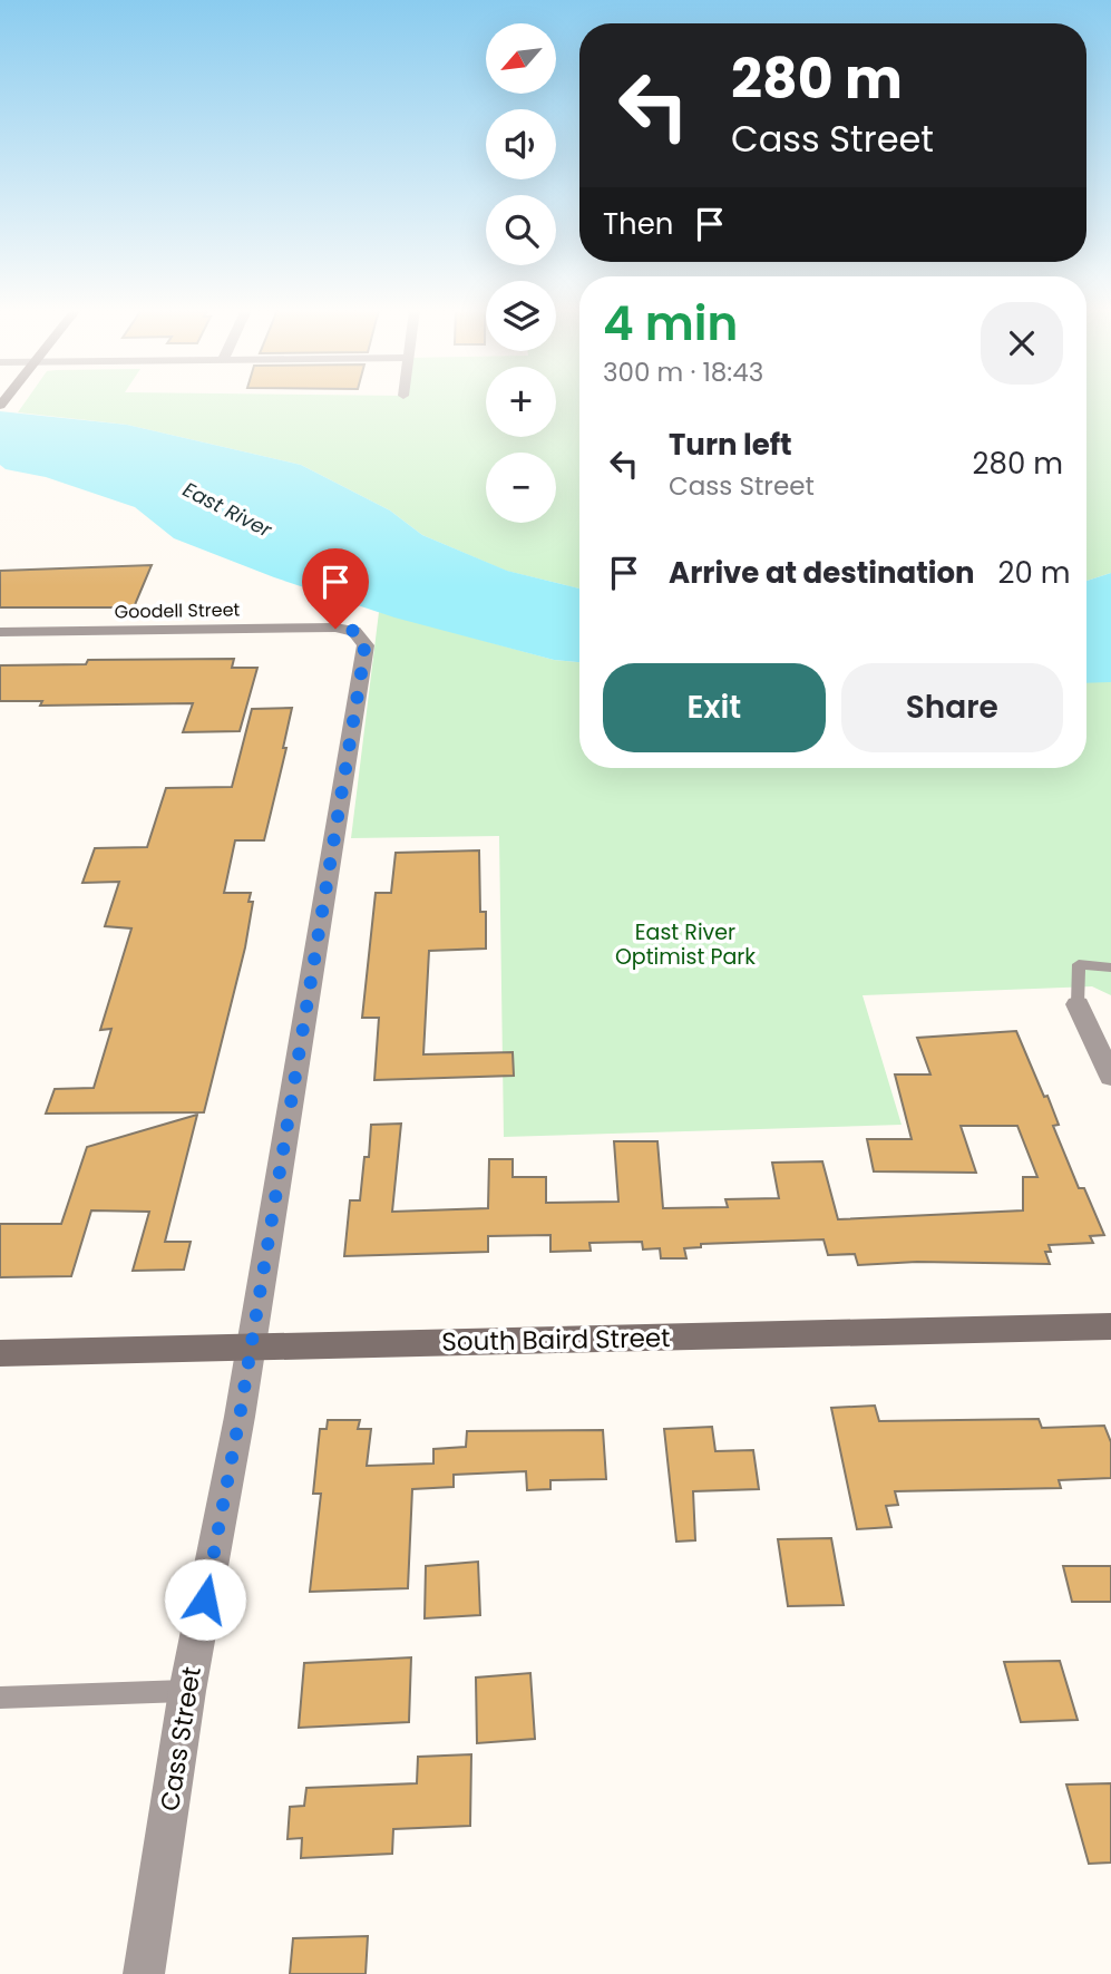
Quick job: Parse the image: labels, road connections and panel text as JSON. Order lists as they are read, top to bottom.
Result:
{
  "streets": {
    "street": ["Goodell Street", "South Baird Street", "Cass Street"]
  },
  "crossings": [
    ["Goodell Street", "Cass Street"],
    ["South Baird Street", "Cass Street"]
  ],
  "water": ["East River"],
  "parks": ["East River Optimist Park"],
  "north": "bottom left",
  "page": {
    "map_buttons": ["+", "−"],
    "turn": ["280 m", "Cass Street"],
    "then": "Then",
    "heading": ["4 min", "300 m · 18:43"],
    "list": [
      {
        "name": "Turn left",
        "note": "Cass Street",
        "value": "280 m"
      },
      {
        "name": "Arrive at destination",
        "value": "20 m"
      }
    ],
    "buttons": ["Exit", "Share"]
  }
}
